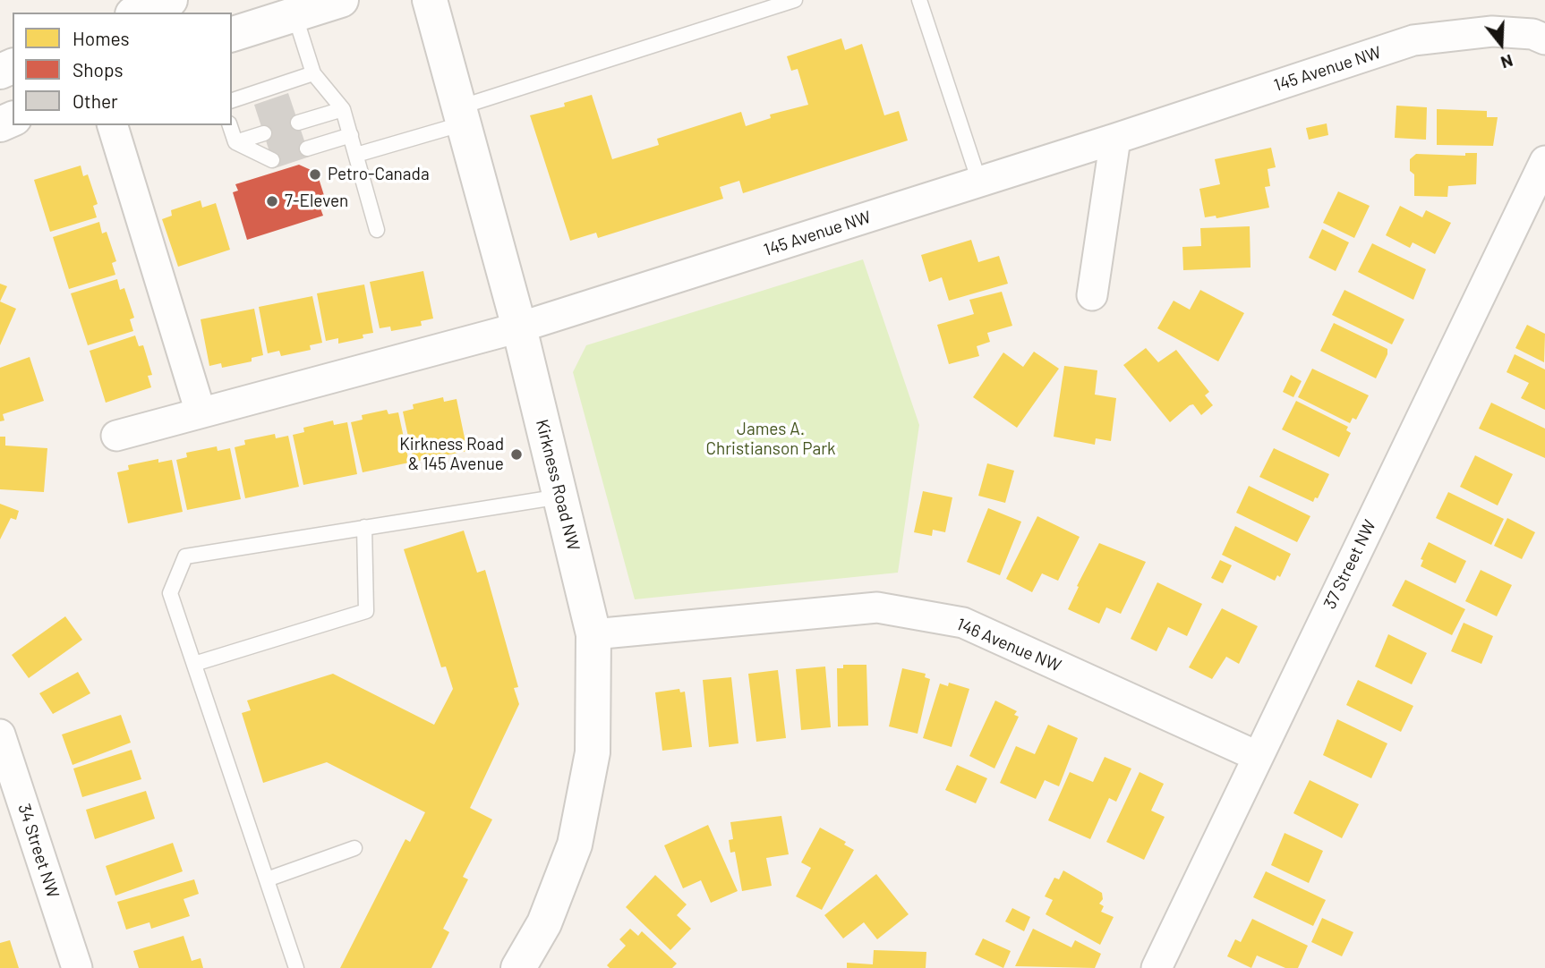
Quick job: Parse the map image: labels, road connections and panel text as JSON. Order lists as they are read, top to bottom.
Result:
{
  "streets": {
    "street": [
      "145 Avenue NW",
      "Kirkness Road NW",
      "37 Street NW",
      "146 Avenue NW",
      "34 Street NW"
    ]
  },
  "crossings": [
    ["145 Avenue NW", "Kirkness Road NW"],
    ["Kirkness Road NW", "146 Avenue NW"],
    ["37 Street NW", "146 Avenue NW"]
  ],
  "parks": ["James A. Christianson Park"],
  "places": ["Petro-Canada", "7-Eleven", "Kirkness Road & 145 Avenue"],
  "legend": ["Homes", "Shops", "Other"],
  "north": "bottom"
}
